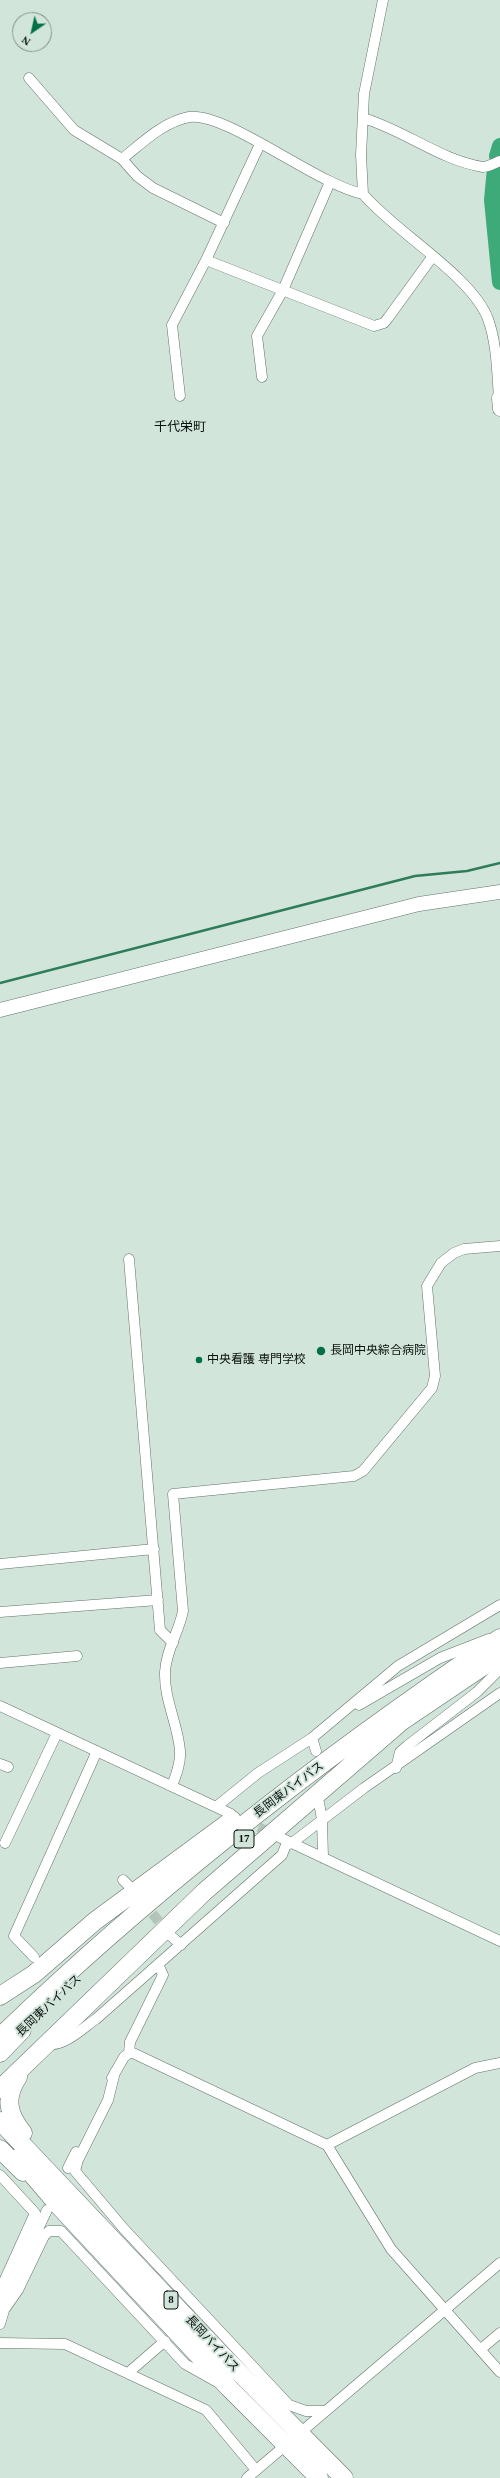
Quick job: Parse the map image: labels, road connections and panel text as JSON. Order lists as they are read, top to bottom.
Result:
{
  "streets": {
    "highway": [
      "長岡東バイパス",
      "17",
      "8",
      "長岡バイパス"
    ]
  },
  "crossings": [
    ["長岡東バイパス", "17"]
  ],
  "districts": ["千代栄町"],
  "places": ["長岡中央綜合病院", "中央看護 専門学校"],
  "north": "bottom left"
}
